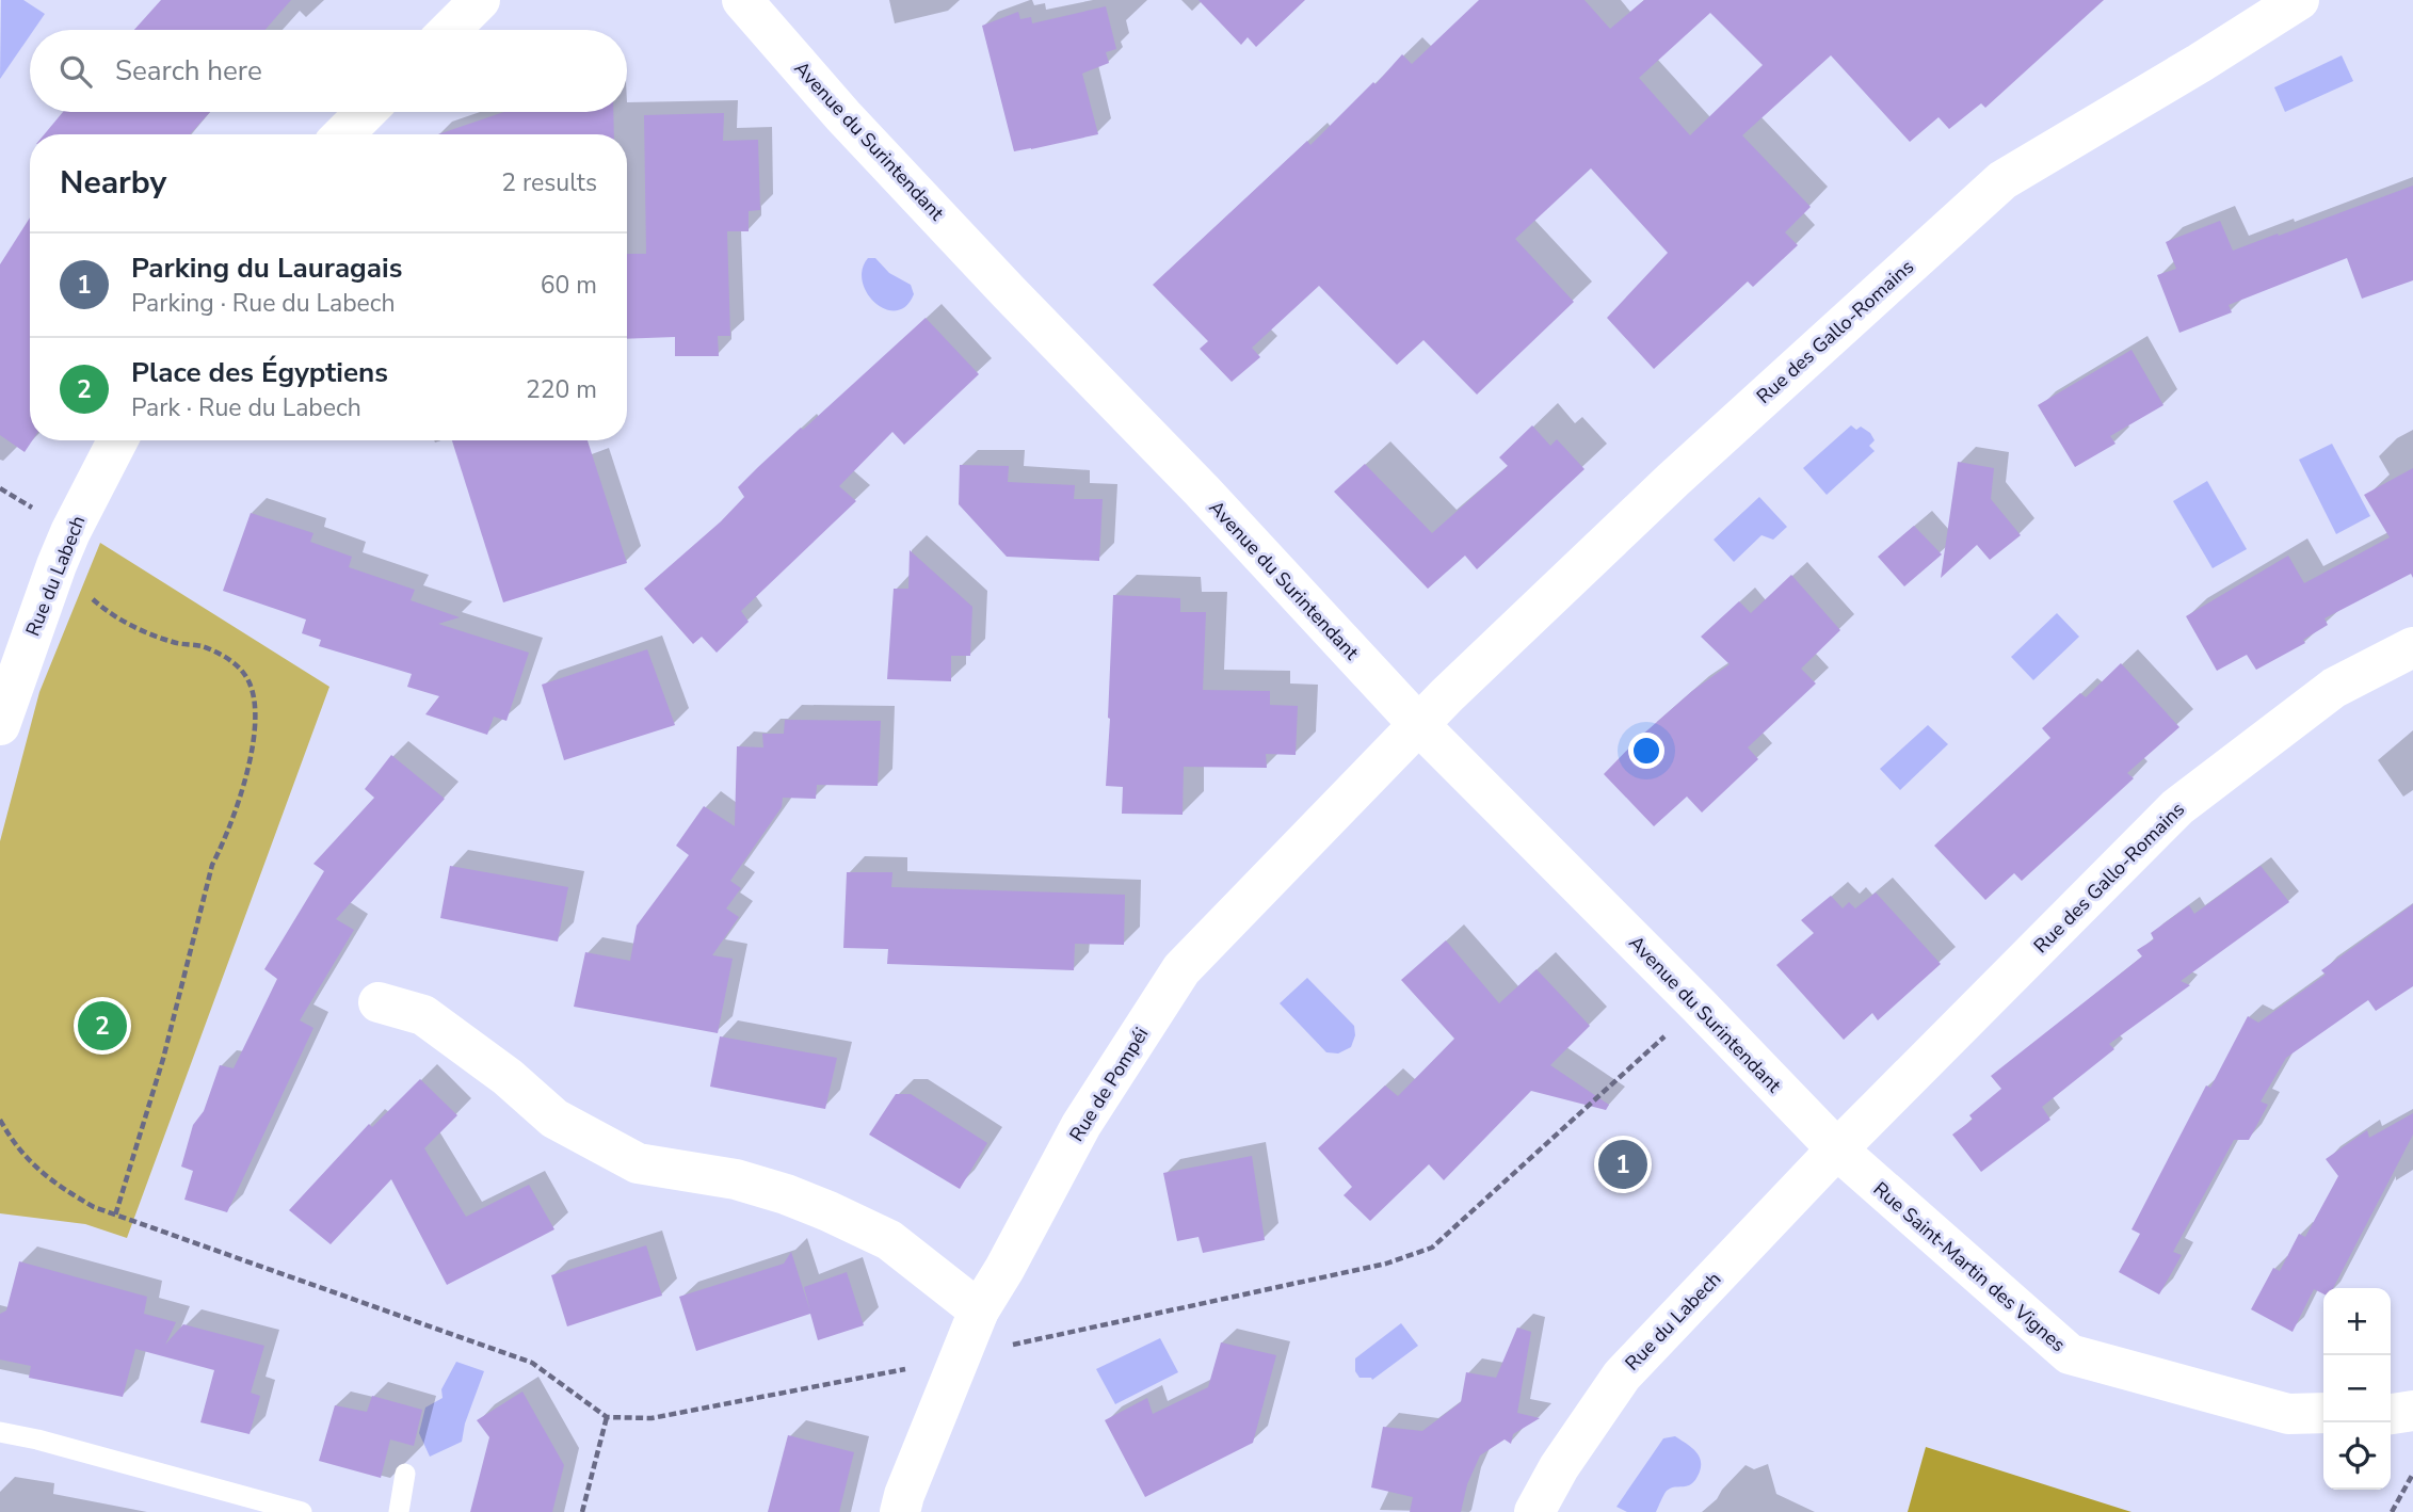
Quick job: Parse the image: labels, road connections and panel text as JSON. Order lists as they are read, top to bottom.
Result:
{
  "streets": {
    "street": [
      "Avenue du Surintendant",
      "Rue des Gallo-Romains",
      "Rue du Labech",
      "Rue de Pompéi",
      "Rue Saint-Martin des Vignes"
    ]
  },
  "crossings": [
    ["Avenue du Surintendant", "Rue des Gallo-Romains"],
    ["Avenue du Surintendant", "Rue du Labech"],
    ["Avenue du Surintendant", "Rue de Pompéi"],
    ["Avenue du Surintendant", "Rue Saint-Martin des Vignes"],
    ["Rue des Gallo-Romains", "Rue du Labech"],
    ["Rue des Gallo-Romains", "Rue de Pompéi"],
    ["Rue des Gallo-Romains", "Rue Saint-Martin des Vignes"],
    ["Rue du Labech", "Rue Saint-Martin des Vignes"]
  ],
  "page": {
    "search": "Search here",
    "heading": ["Nearby", "2 results"],
    "list": [
      {
        "mark": "1",
        "name": "Parking du Lauragais",
        "note": "Parking · Rue du Labech",
        "value": "60 m"
      },
      {
        "mark": "2",
        "name": "Place des Égyptiens",
        "note": "Park · Rue du Labech",
        "value": "220 m"
      }
    ],
    "pins": ["2", "1"],
    "map_buttons": ["+", "−"]
  }
}
